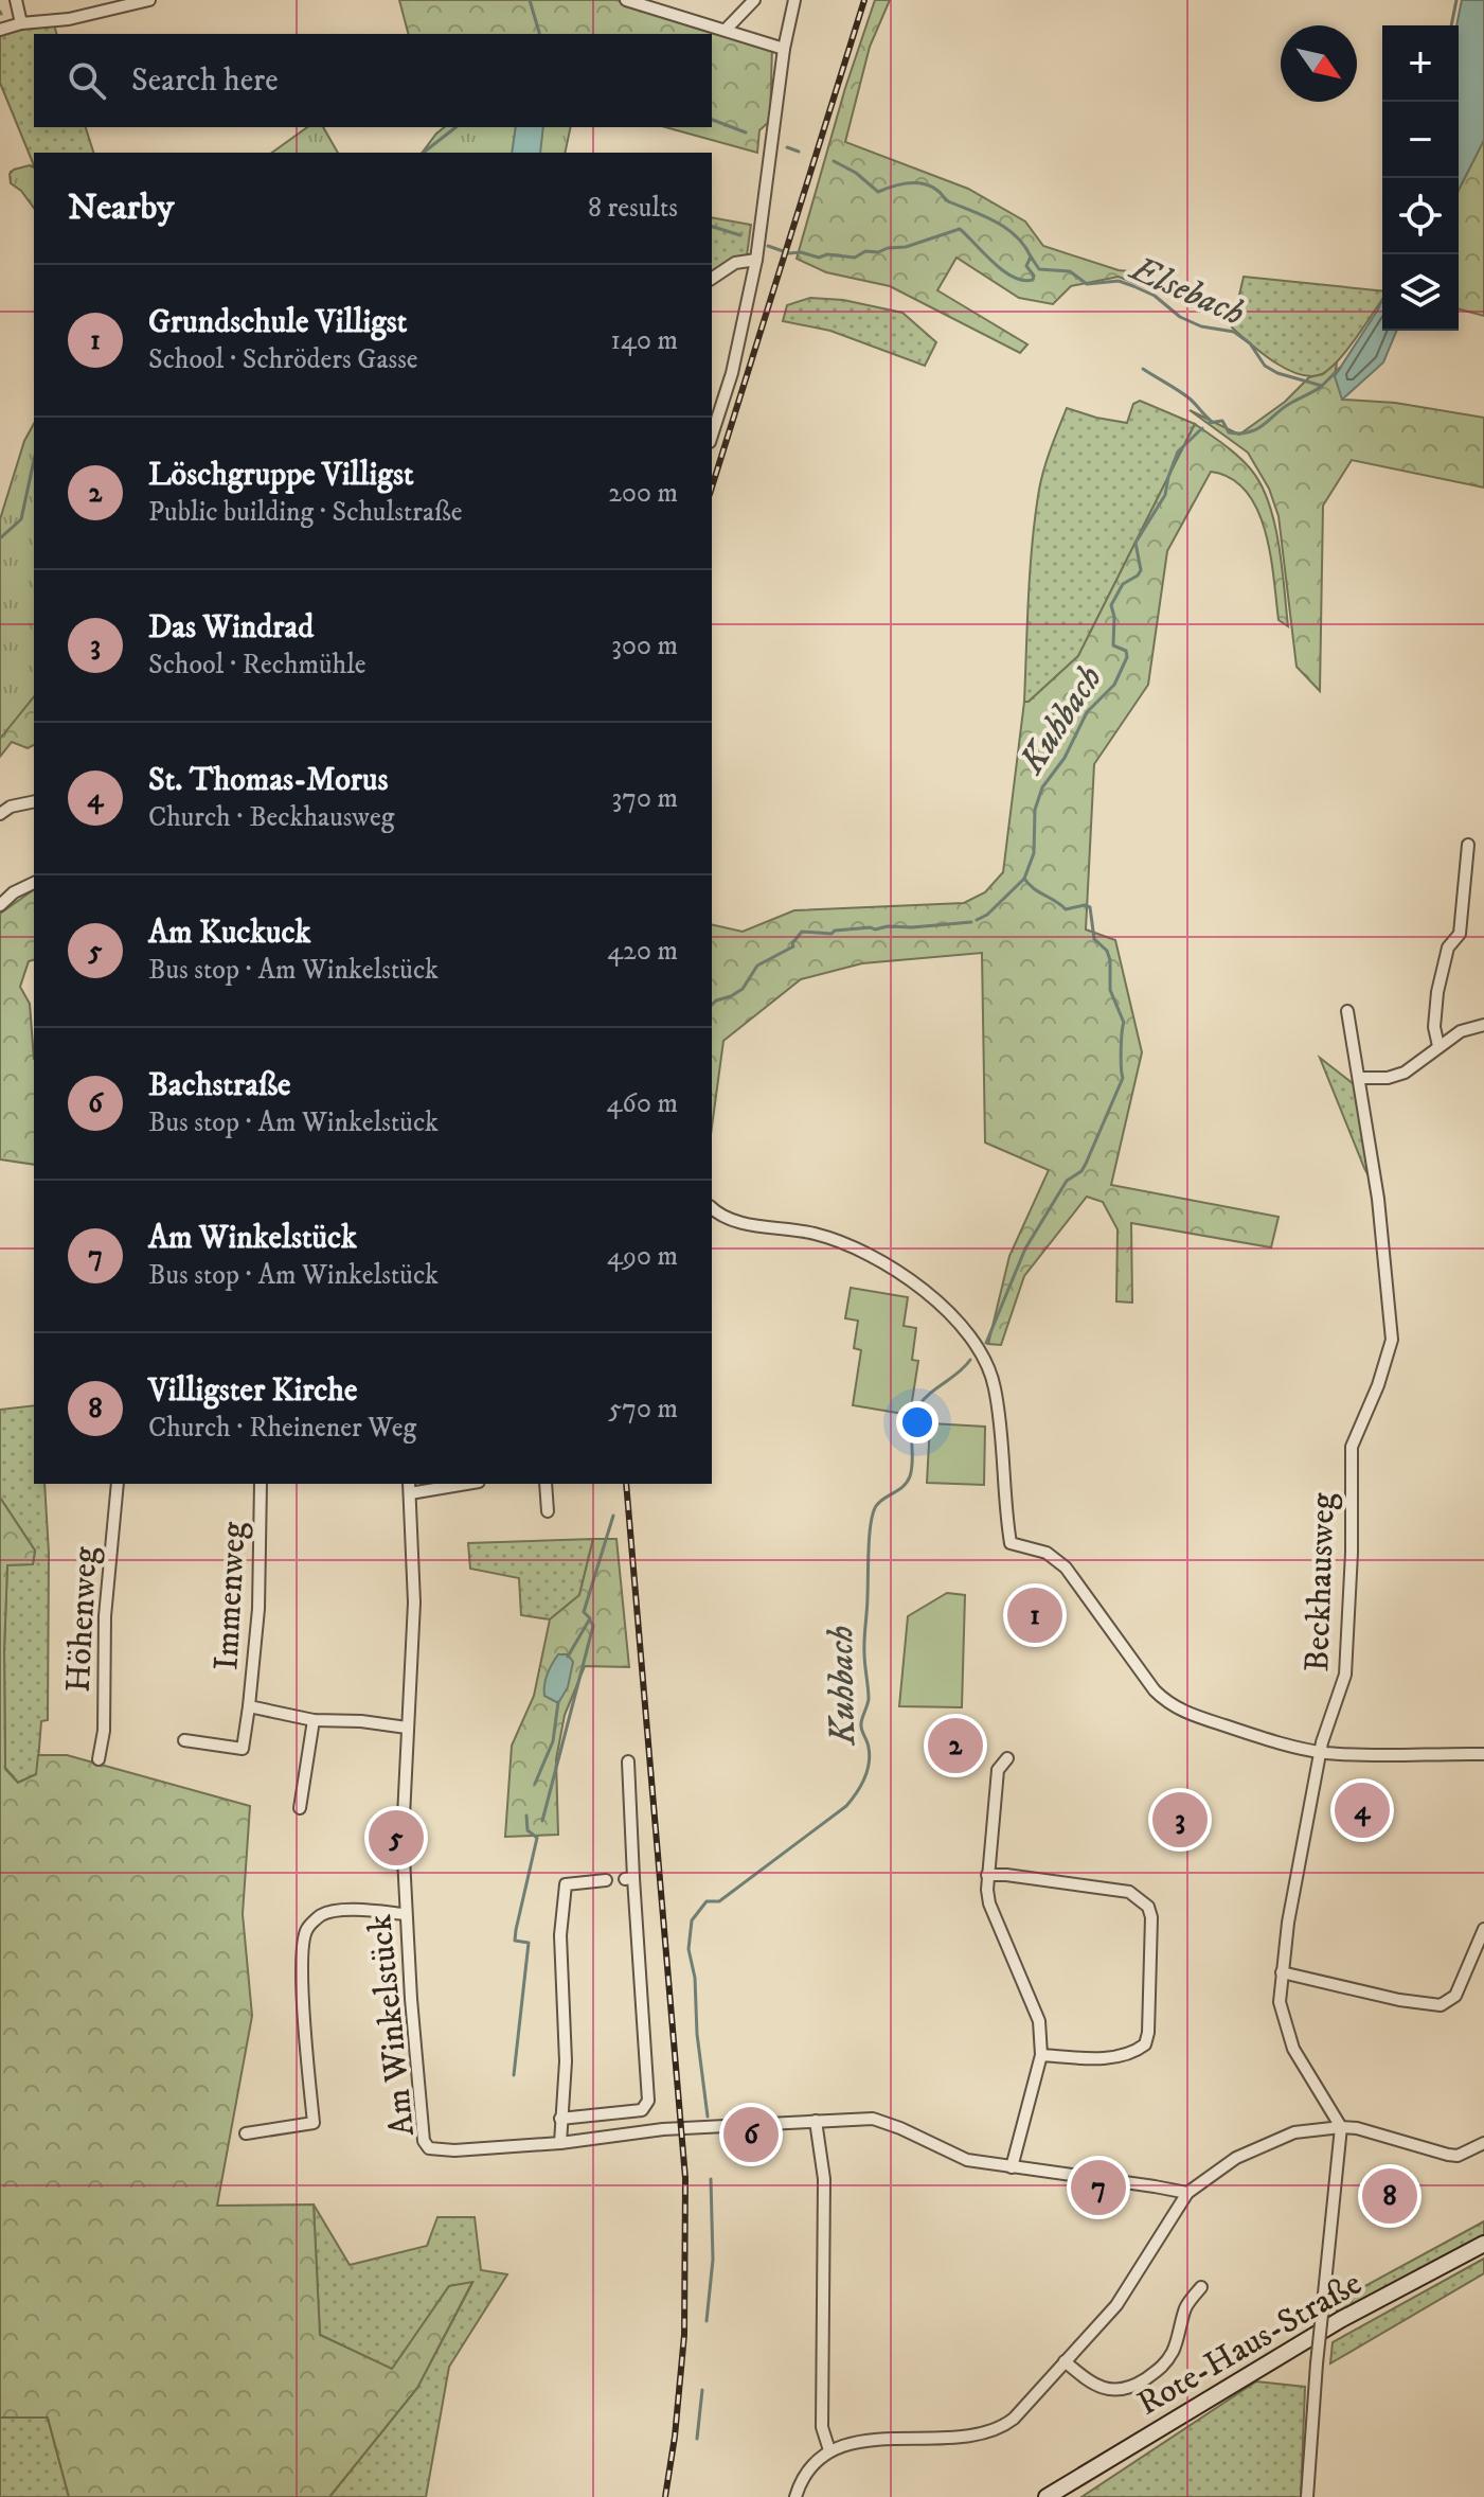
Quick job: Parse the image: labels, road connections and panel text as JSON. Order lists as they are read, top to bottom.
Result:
{
  "streets": {
    "main road": ["Rote-Haus-Straße"],
    "street": [
      "Beckhausweg",
      "Immenweg",
      "Höhenweg",
      "Am Winkelstück"
    ]
  },
  "crossings": [
    ["Immenweg", "Am Winkelstück"]
  ],
  "water": ["Elsebach", "Kuhbach"],
  "north": "bottom right",
  "page": {
    "map_buttons": ["+", "−"],
    "search": "Search here",
    "heading": ["Nearby", "8 results"],
    "list": [
      {
        "mark": "1",
        "name": "Grundschule Villigst",
        "note": "School · Schröders Gasse",
        "value": "140 m"
      },
      {
        "mark": "2",
        "name": "Löschgruppe Villigst",
        "note": "Public building · Schulstraße",
        "value": "200 m"
      },
      {
        "mark": "3",
        "name": "Das Windrad",
        "note": "School · Rechmühle",
        "value": "300 m"
      },
      {
        "mark": "4",
        "name": "St. Thomas-Morus",
        "note": "Church · Beckhausweg",
        "value": "370 m"
      },
      {
        "mark": "5",
        "name": "Am Kuckuck",
        "note": "Bus stop · Am Winkelstück",
        "value": "420 m"
      },
      {
        "mark": "6",
        "name": "Bachstraße",
        "note": "Bus stop · Am Winkelstück",
        "value": "460 m"
      },
      {
        "mark": "7",
        "name": "Am Winkelstück",
        "note": "Bus stop · Am Winkelstück",
        "value": "490 m"
      },
      {
        "mark": "8",
        "name": "Villigster Kirche",
        "note": "Church · Rheinener Weg",
        "value": "570 m"
      }
    ],
    "pins": [
      "1",
      "2",
      "4",
      "3",
      "5",
      "6",
      "7",
      "8"
    ]
  }
}
